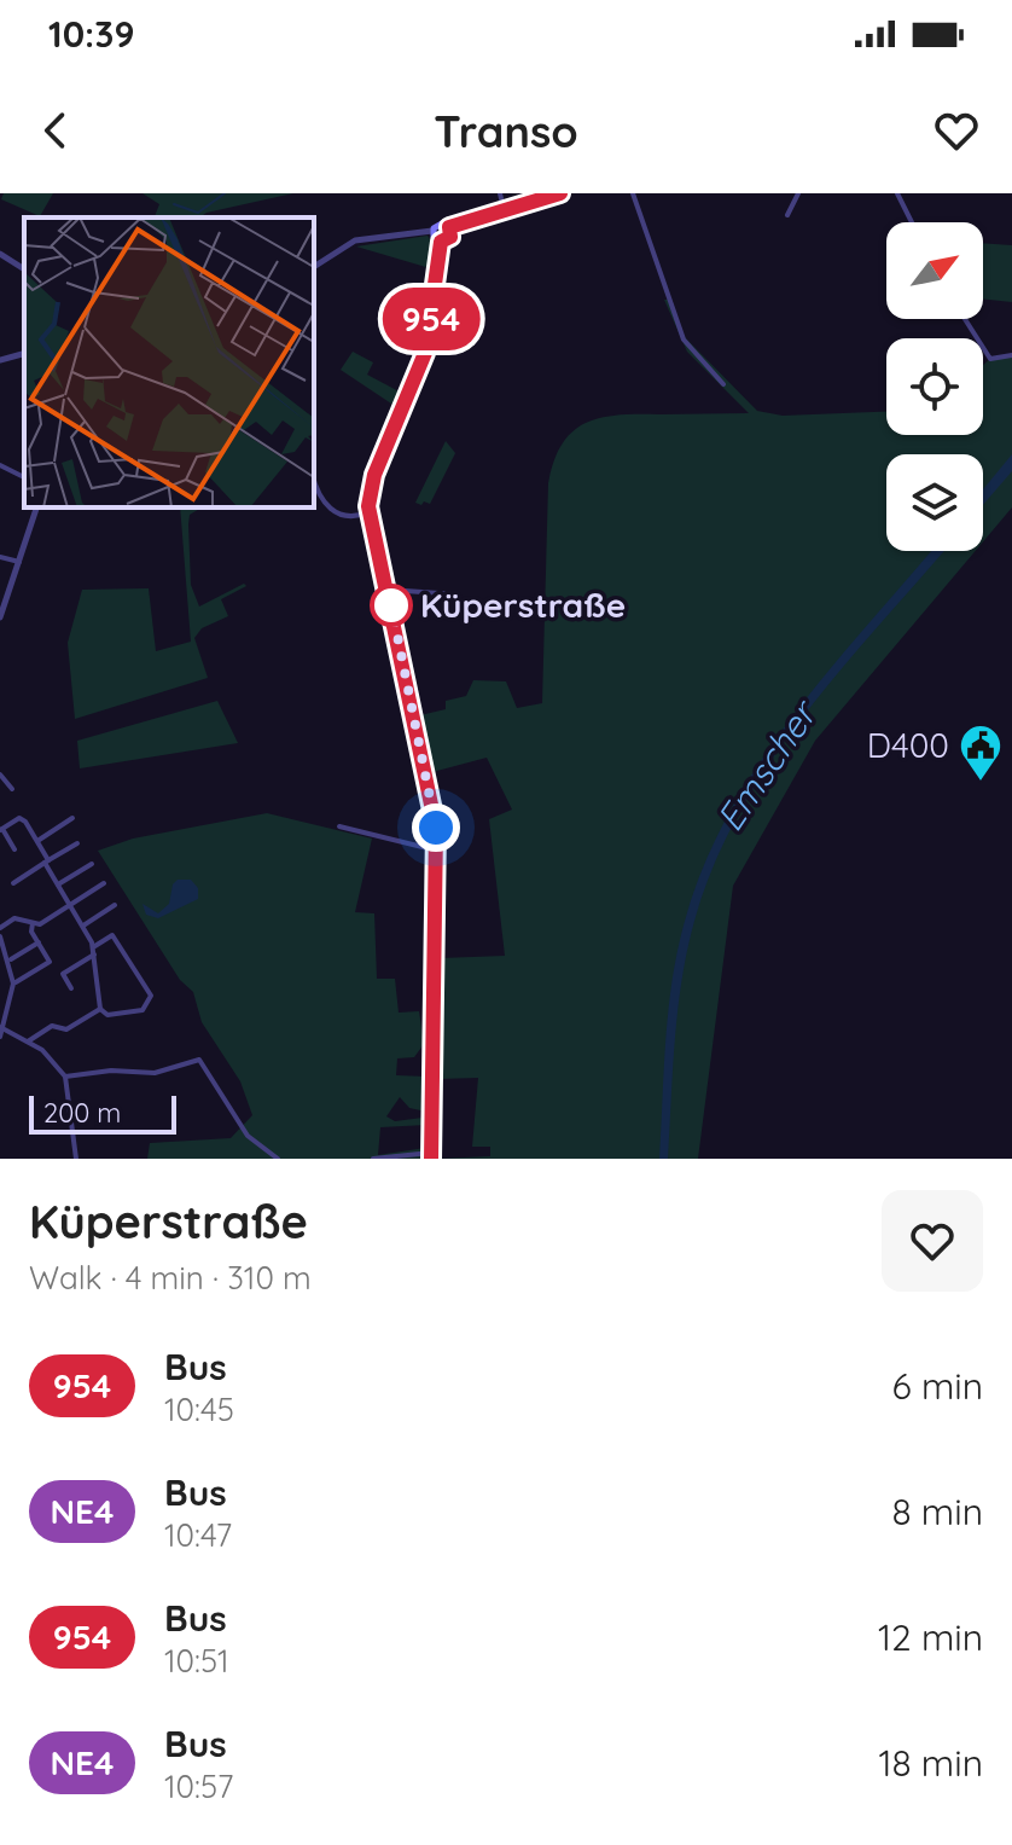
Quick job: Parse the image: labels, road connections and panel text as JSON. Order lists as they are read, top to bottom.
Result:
{
  "water": ["Emscher"],
  "places": {
    "other": ["Küperstraße"],
    "public building": ["D400"]
  },
  "lines": ["bus line 954"],
  "scale_bar": "200 m",
  "north": "top right",
  "page": {
    "status": "10:39",
    "header": "Transo",
    "on_map": "954",
    "scale": "200 m",
    "heading": ["Küperstraße", "Walk · 4 min · 310 m"],
    "list": [
      {
        "mark": "954",
        "name": "Bus",
        "note": "10:45",
        "value": "6 min"
      },
      {
        "mark": "NE4",
        "name": "Bus",
        "note": "10:47",
        "value": "8 min"
      },
      {
        "mark": "954",
        "name": "Bus",
        "note": "10:51",
        "value": "12 min"
      },
      {
        "mark": "NE4",
        "name": "Bus",
        "note": "10:57",
        "value": "18 min"
      }
    ]
  }
}
